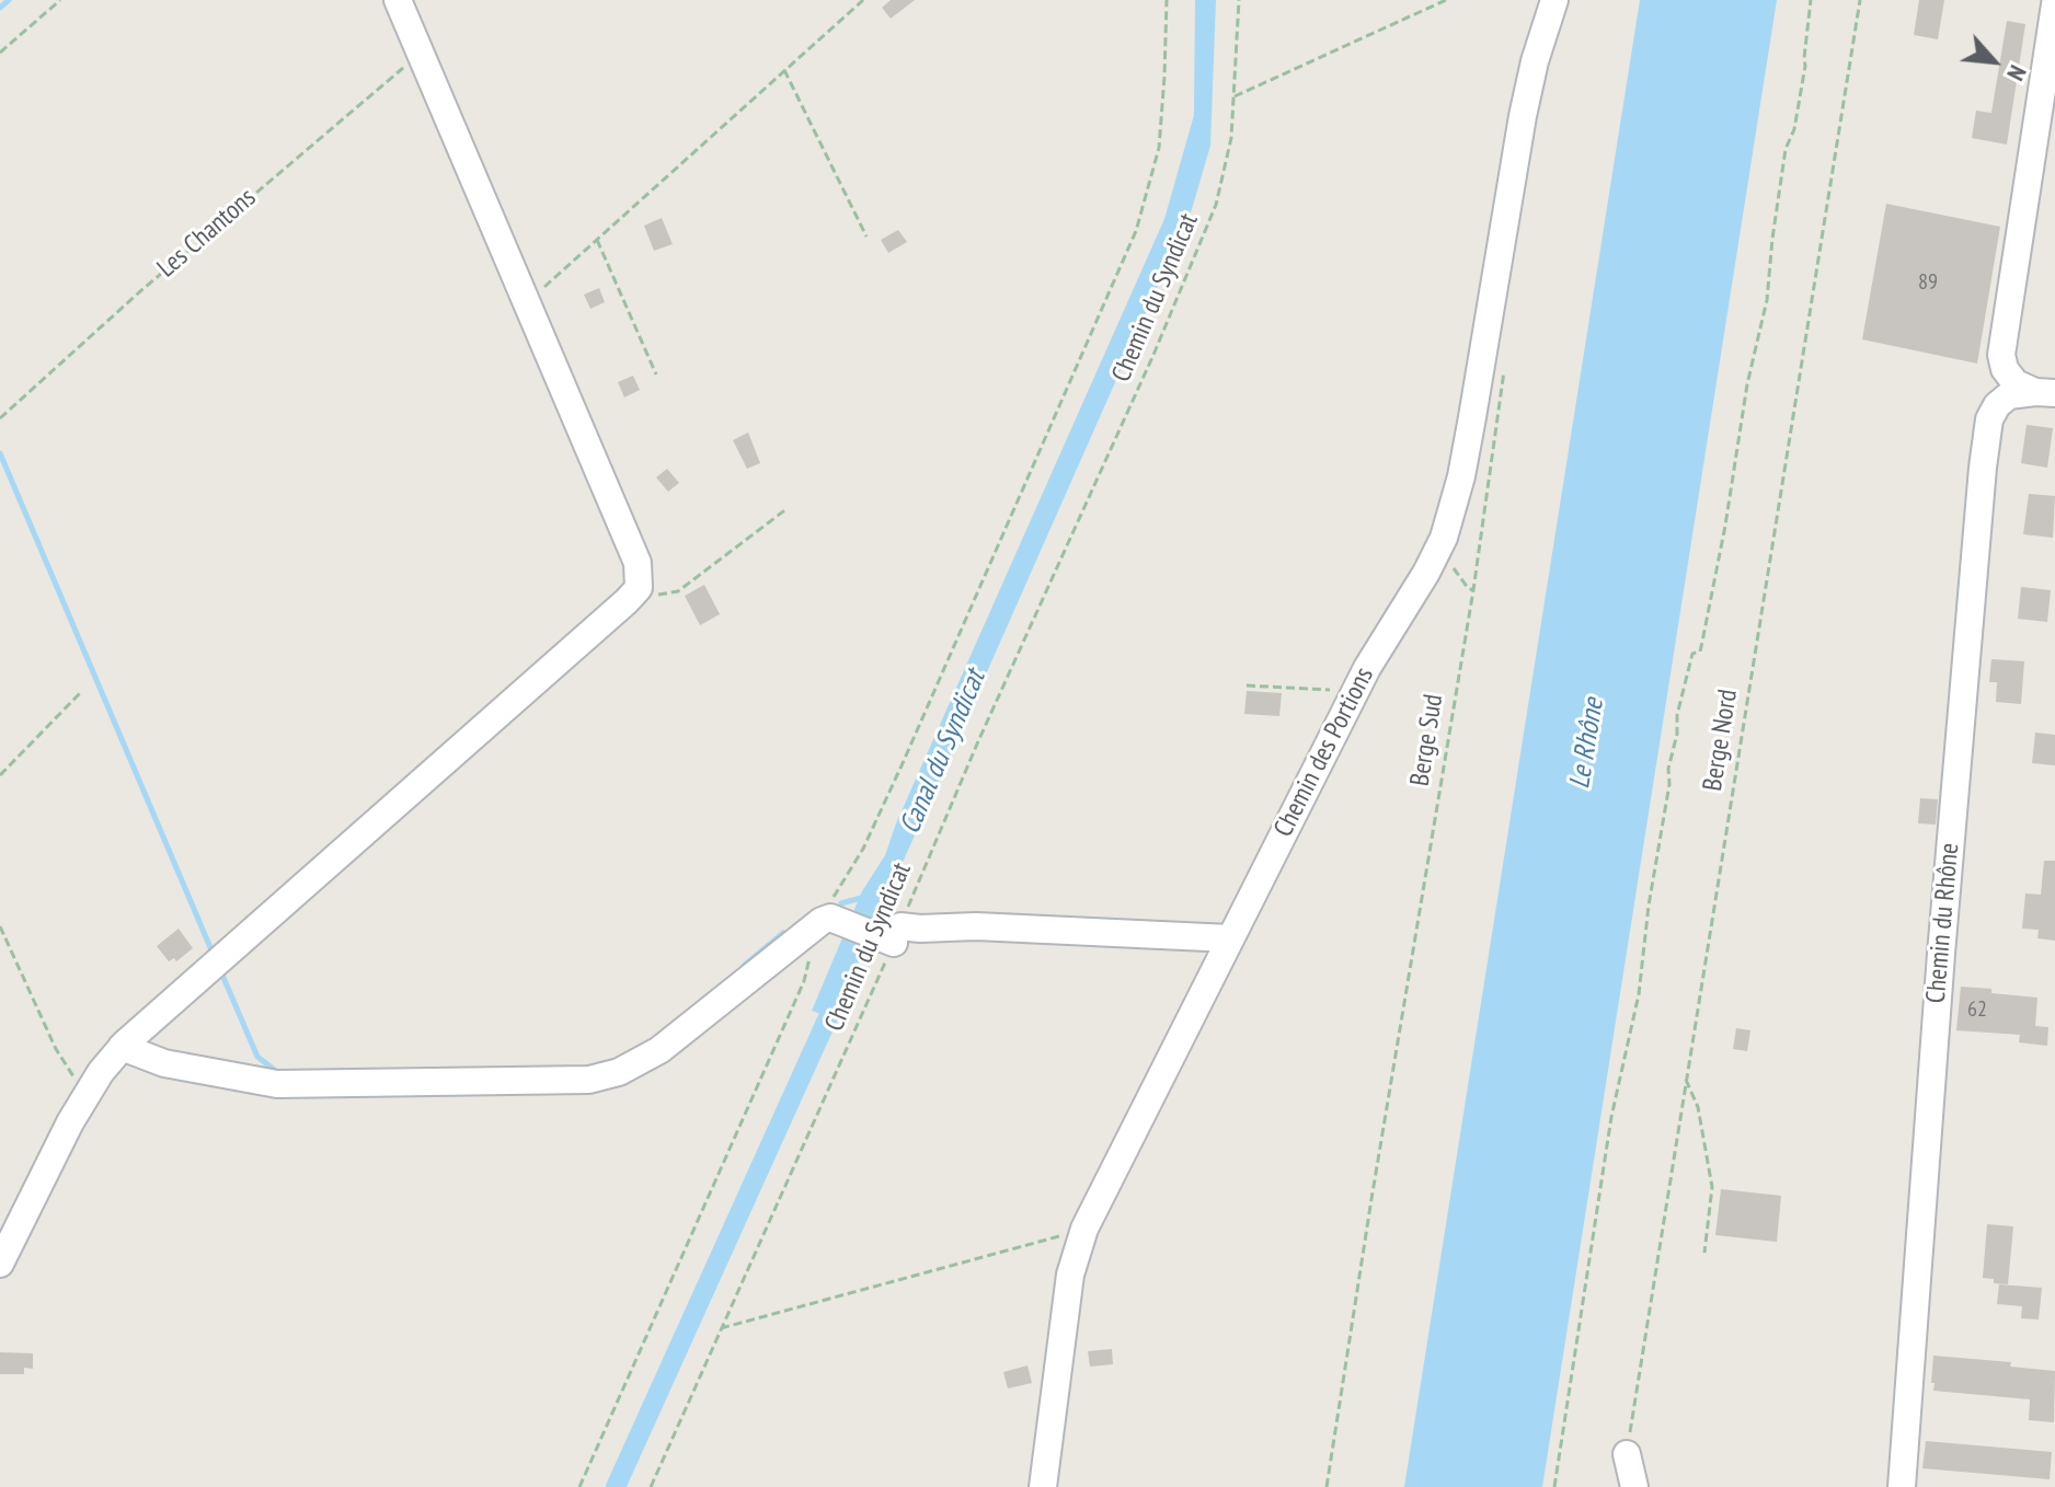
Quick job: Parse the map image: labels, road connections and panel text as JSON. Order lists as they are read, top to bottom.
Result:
{
  "streets": {
    "street": ["Chemin des Portions", "Chemin du Rhône"],
    "path": [
      "Les Chantons",
      "Chemin du Syndicat",
      "Berge Sud",
      "Berge Nord"
    ]
  },
  "water": ["Le Rhône", "Canal du Syndicat"],
  "house_numbers": ["89", "62"],
  "north": "bottom right"
}
